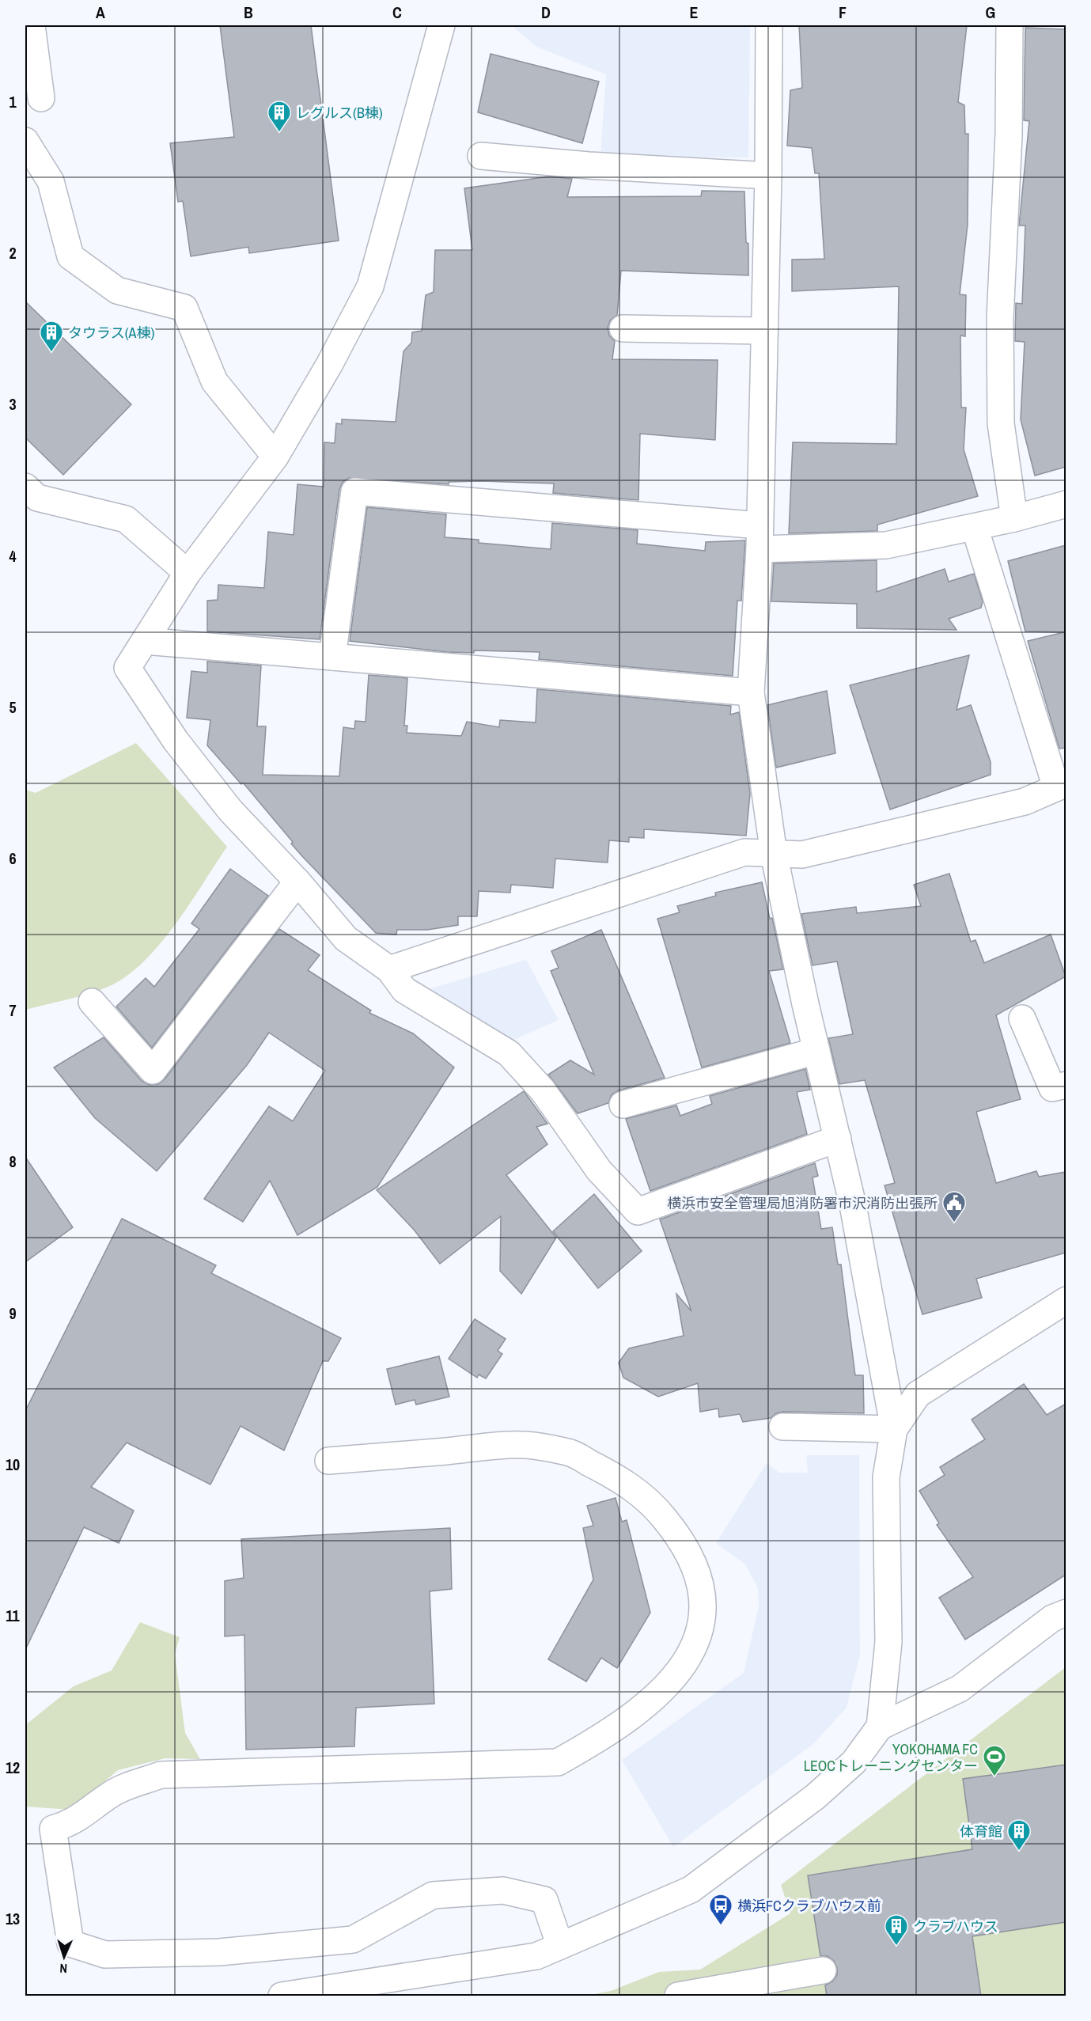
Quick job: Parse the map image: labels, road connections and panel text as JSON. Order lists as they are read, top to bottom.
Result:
{
  "places": {
    "building": [
      "レグルス(B棟)",
      "タウラス(A棟)",
      "体育館",
      "クラブハウス"
    ],
    "public building": ["横浜市安全管理局旭消防署市沢消防出張所"],
    "sports": ["YOKOHAMA FC LEOCトレーニングセンター"],
    "bus stop": ["横浜FCクラブハウス前"]
  },
  "north": "bottom",
  "grid": {
    "columns": [
      "A",
      "B",
      "C",
      "D",
      "E",
      "F",
      "G"
    ],
    "rows": [
      "1",
      "2",
      "3",
      "4",
      "5",
      "6",
      "7",
      "8",
      "9",
      "10",
      "11",
      "12",
      "13"
    ]
  }
}
